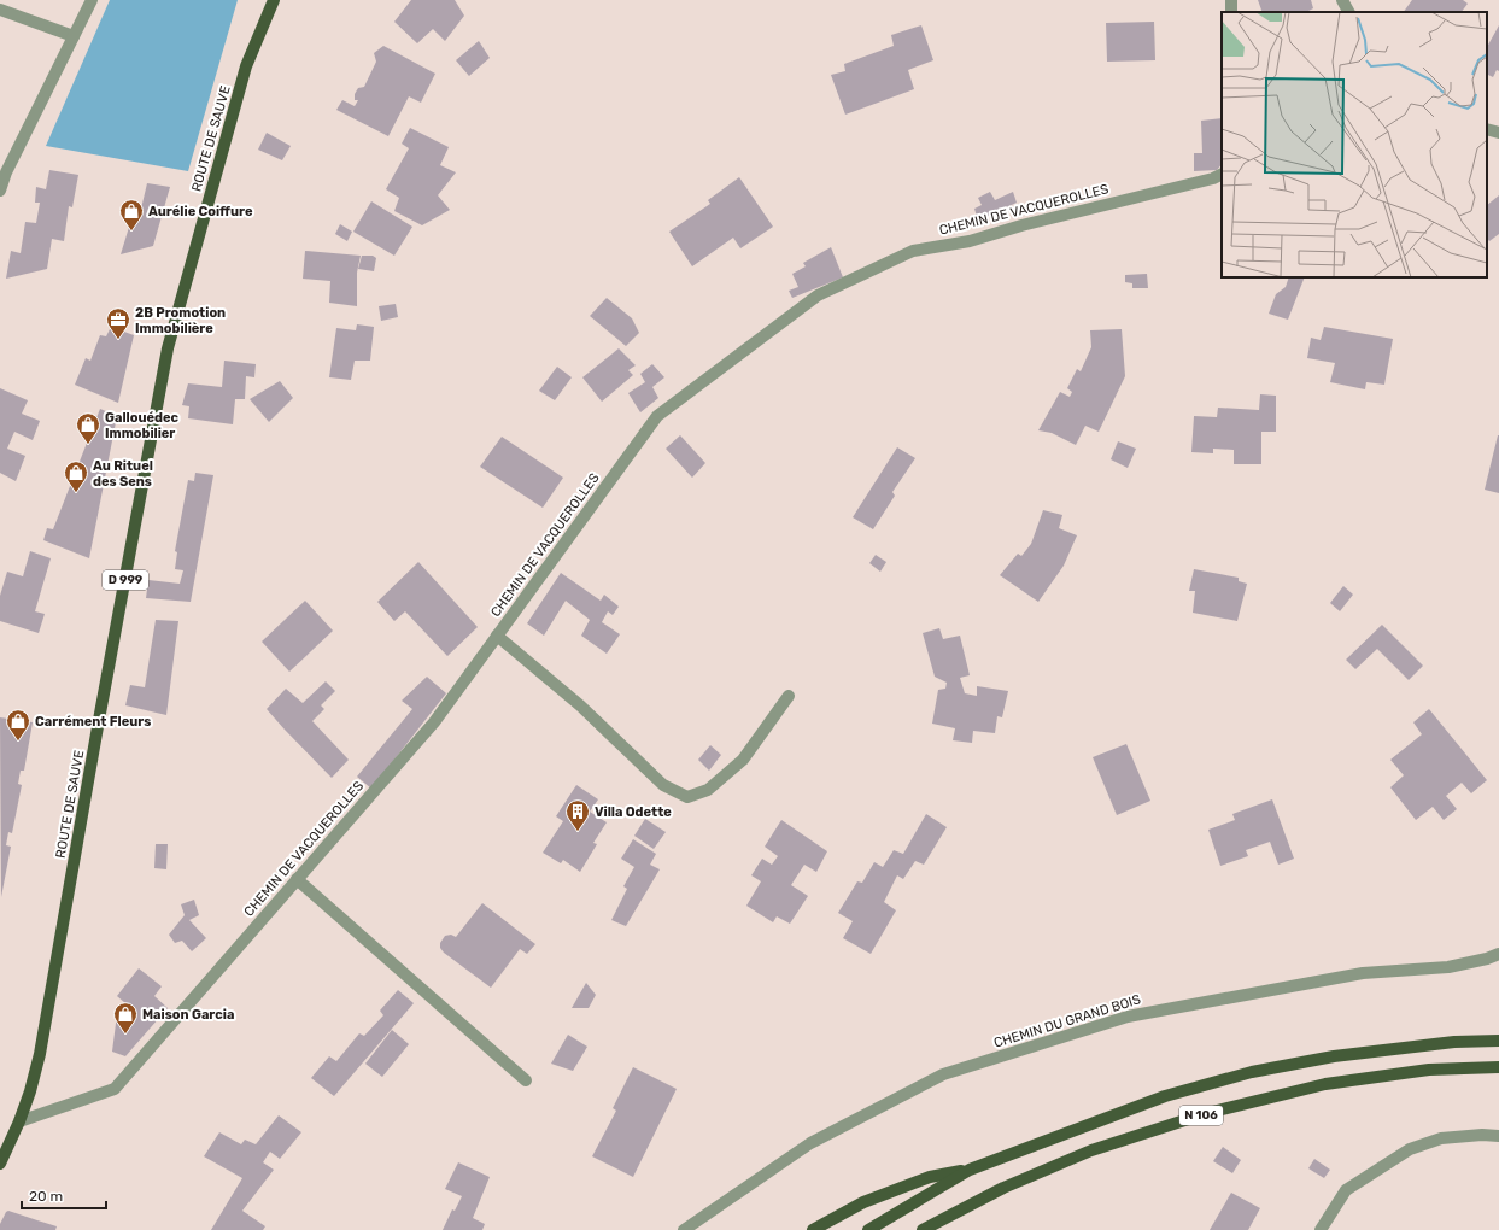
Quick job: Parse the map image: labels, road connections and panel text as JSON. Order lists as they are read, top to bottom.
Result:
{
  "streets": {
    "main road": ["ROUTE DE SAUVE", "D 999", "N 106"],
    "street": ["CHEMIN DE VACQUEROLLES", "CHEMIN DU GRAND BOIS"]
  },
  "crossings": [
    ["ROUTE DE SAUVE", "CHEMIN DE VACQUEROLLES"]
  ],
  "places": {
    "shop": [
      "Aurélie Coiffure",
      "Gallouédec Immobilier",
      "Au Rituel des Sens",
      "Carrément Fleurs",
      "Maison Garcia"
    ],
    "office": ["2B Promotion Immobilière"],
    "building": ["Villa Odette"]
  },
  "scale_bar": "20 m"
}
